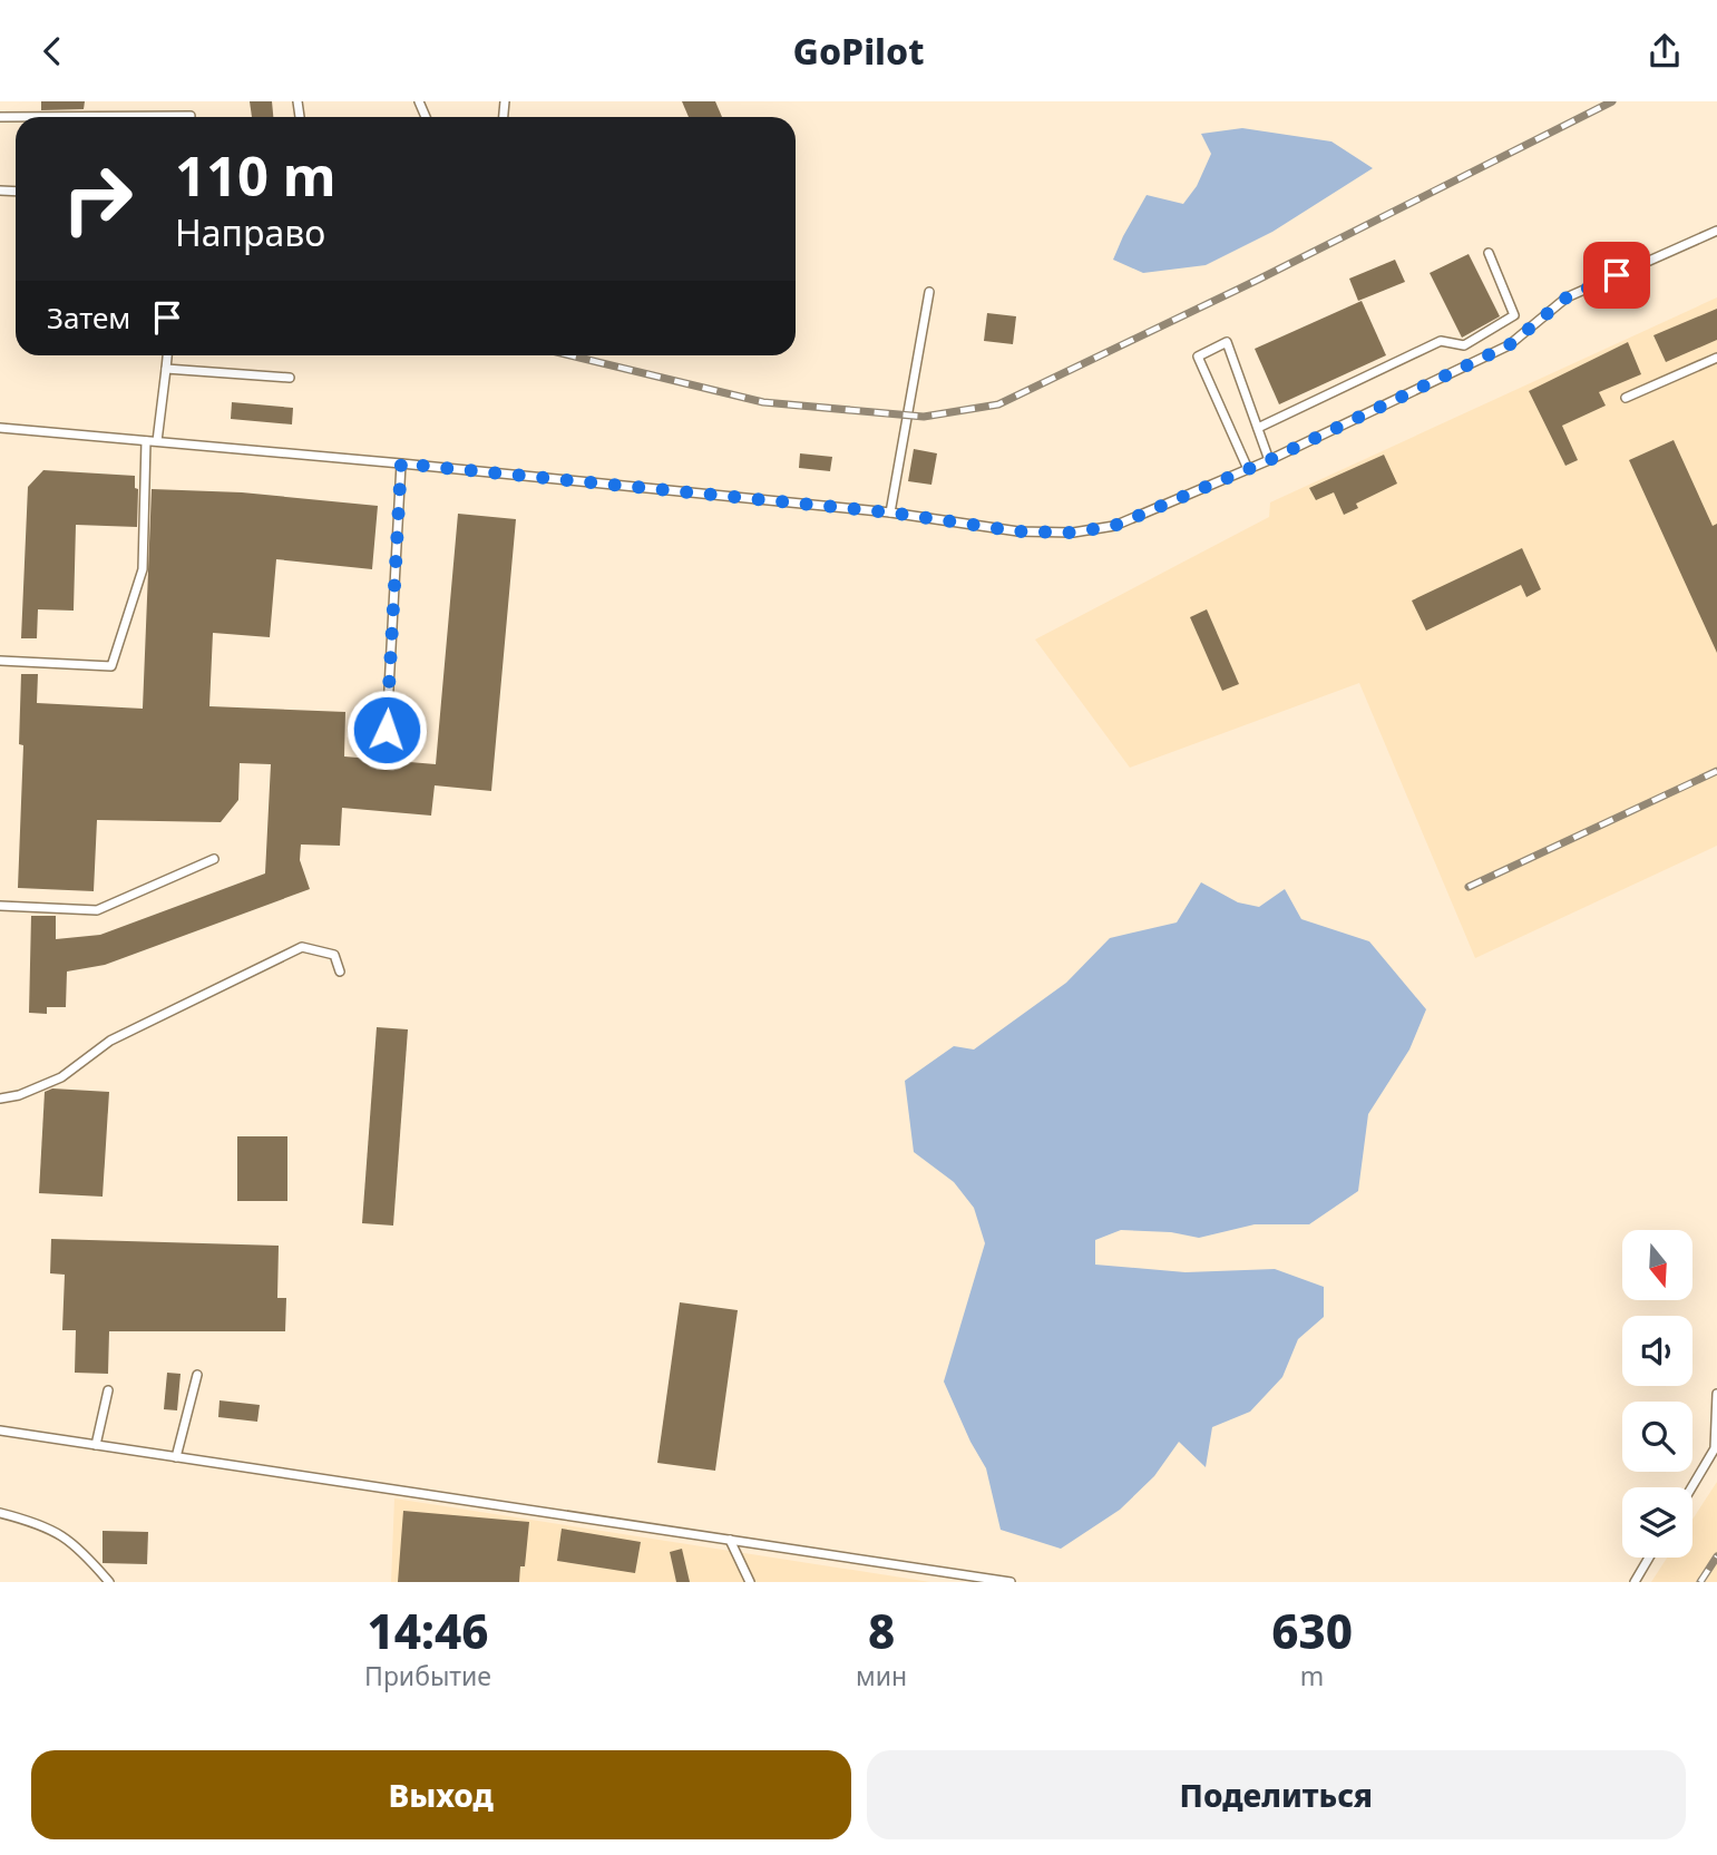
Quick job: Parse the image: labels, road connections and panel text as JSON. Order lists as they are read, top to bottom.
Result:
{
  "north": "bottom",
  "page": {
    "header": "GoPilot",
    "turn": ["110 m", "Направо"],
    "then": "Затем",
    "eta": [
      "14:46",
      "Прибытие",
      "8",
      "мин",
      "630",
      "m"
    ],
    "buttons": ["Выход", "Поделиться"]
  }
}
